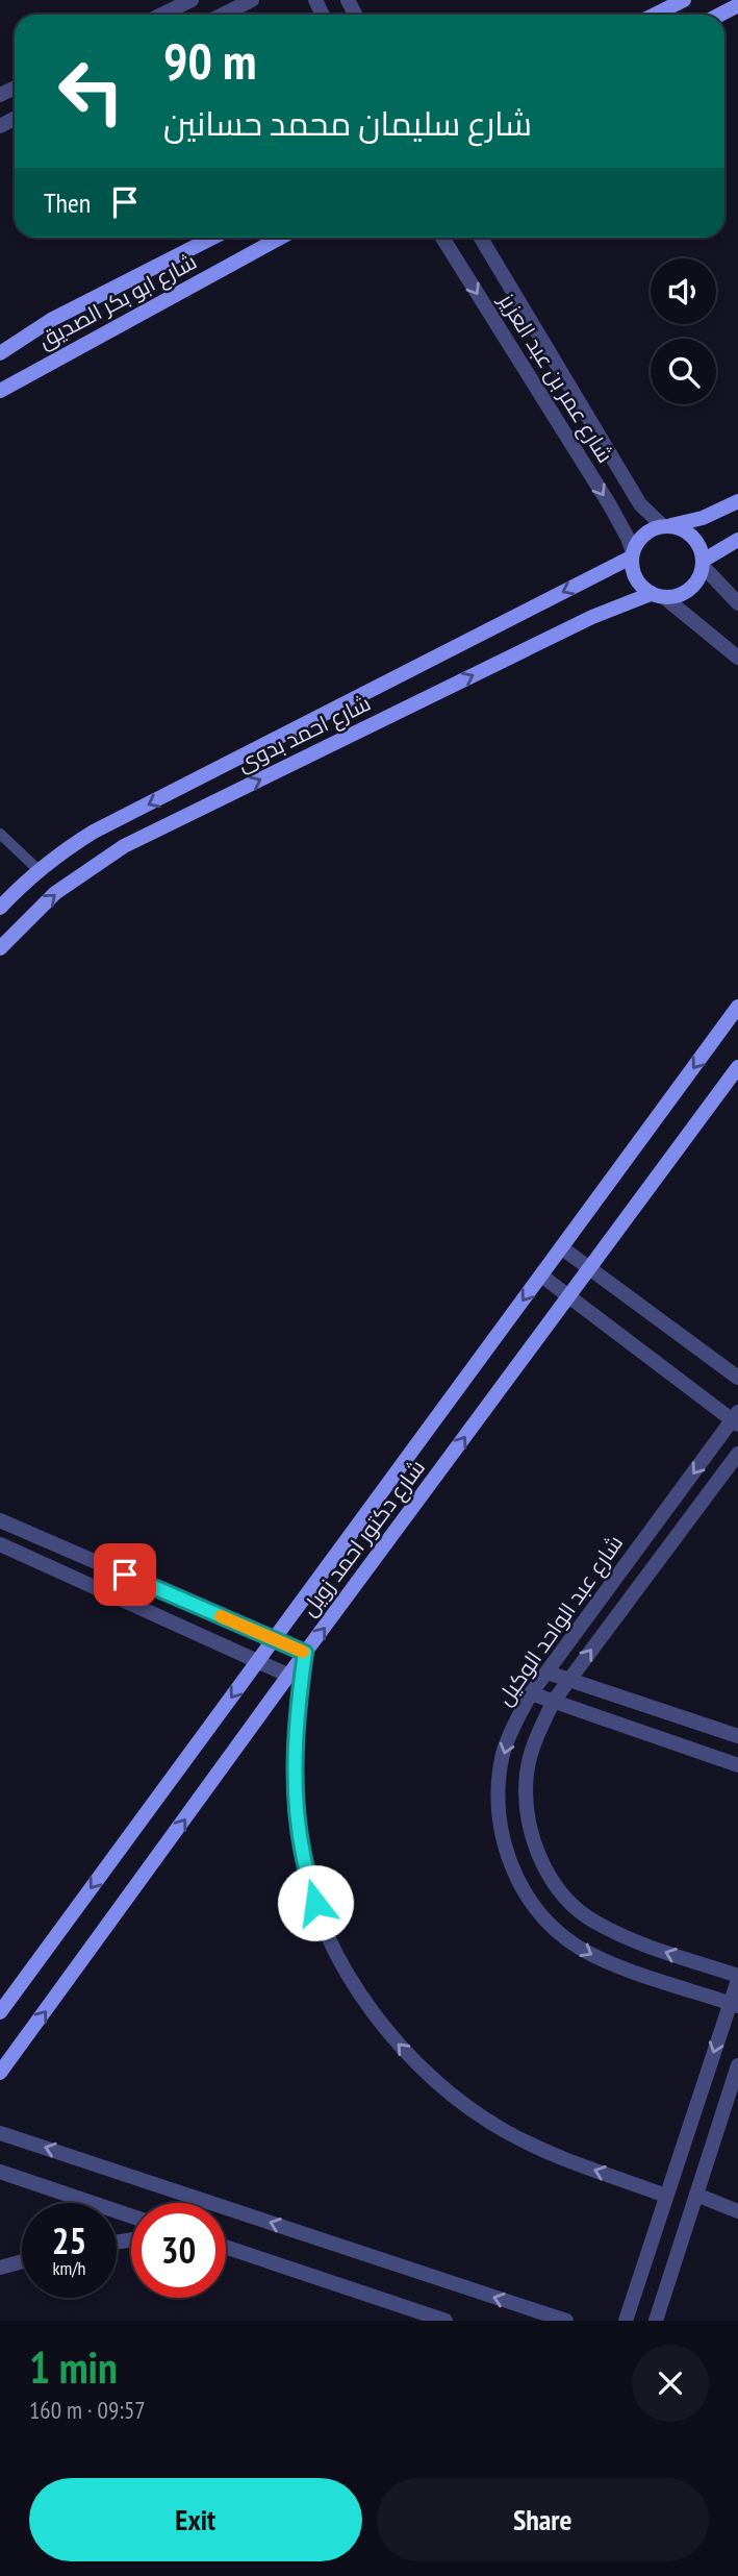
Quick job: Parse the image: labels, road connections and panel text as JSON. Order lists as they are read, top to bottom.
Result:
{
  "streets": {
    "street": [
      "شارع ابو بكر الصديق",
      "شارع عمر بن عبد العزيز",
      "شارع احمد بدوى",
      "شارع دكتور احمد زويل",
      "شارع عبد الواحد الوكيل"
    ]
  },
  "crossings": [
    ["شارع عمر بن عبد العزيز", "شارع احمد بدوى"]
  ],
  "page": {
    "turn": ["90 m", "شارع سليمان محمد حسانين"],
    "then": "Then",
    "speed": "25 km/h",
    "limit": "30",
    "heading": ["1 min", "160 m · 09:57"],
    "buttons": ["Exit", "Share"]
  }
}
